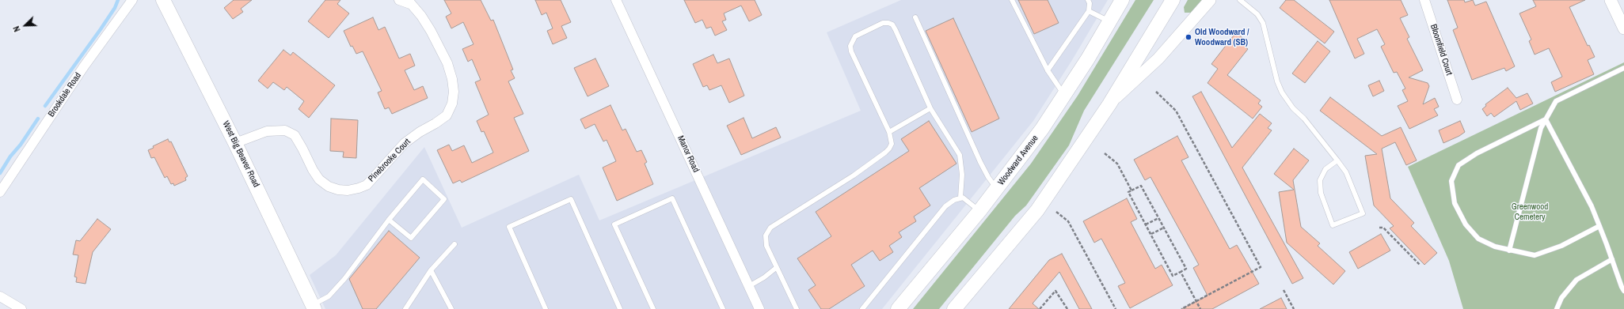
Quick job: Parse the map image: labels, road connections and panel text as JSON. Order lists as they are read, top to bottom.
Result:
{
  "streets": {
    "main road": ["West Big Beaver Road", "Woodward Avenue"],
    "street": [
      "Bloomfield Court",
      "Brookdale Road",
      "Manor Road",
      "Pinebrooke Court"
    ]
  },
  "crossings": [
    ["West Big Beaver Road", "Pinebrooke Court"]
  ],
  "parks": ["Greenwood Cemetery"],
  "places": ["Old Woodward / Woodward (SB)"],
  "north": "bottom left"
}
